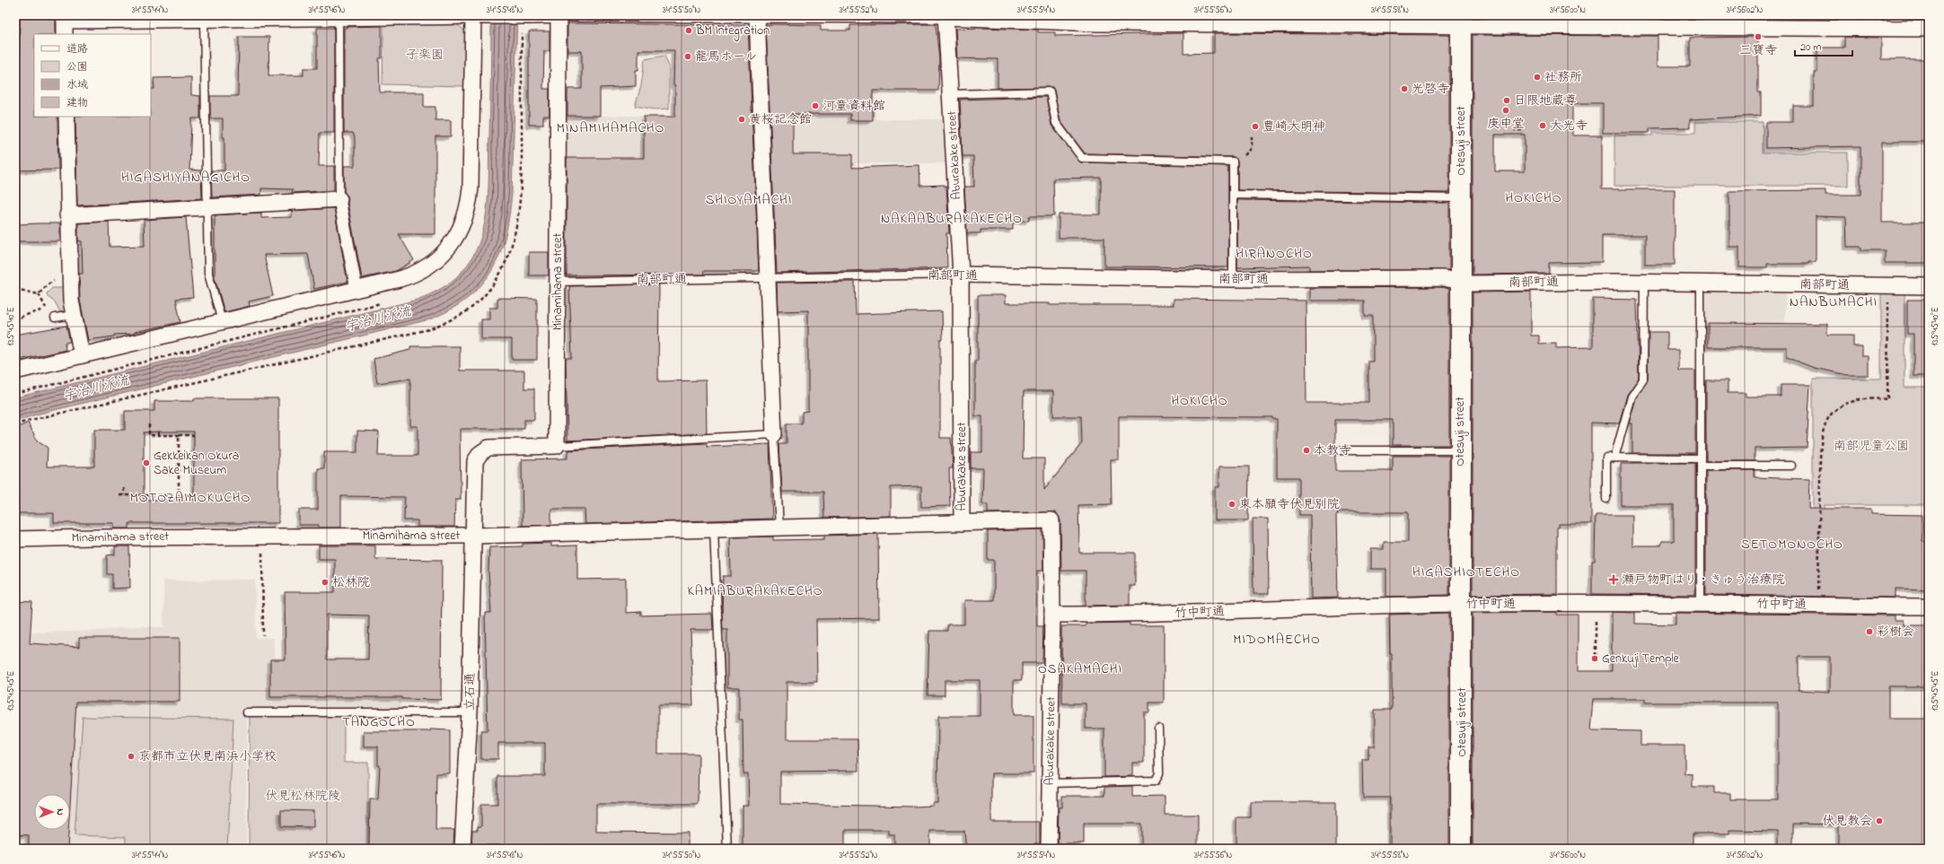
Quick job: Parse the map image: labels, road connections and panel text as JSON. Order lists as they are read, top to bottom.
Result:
{
  "streets": {
    "main road": ["Otesuji street"],
    "street": [
      "Aburakake street",
      "南部町通",
      "Minamihama street",
      "竹中町通",
      "立石通"
    ]
  },
  "crossings": [
    ["Otesuji street", "南部町通"],
    ["Otesuji street", "竹中町通"],
    ["Aburakake street", "南部町通"],
    ["Aburakake street", "竹中町通"],
    ["南部町通", "Minamihama street"],
    ["Minamihama street", "立石通"]
  ],
  "districts": [
    "MINAMIHAMACHO",
    "HIGASHIYANAGICHO",
    "HOKICHO",
    "SHIOYAMACHI",
    "NAKAABURAKAKECHO",
    "HIRANOCHO",
    "NANBUMACHI",
    "HOKICHO",
    "MOTOZAIMOKUCHO",
    "SETOMONOCHO",
    "HIGASHIOTECHO",
    "KAMIABURAKAKECHO",
    "MIDOMAECHO",
    "OSAKAMACHI",
    "TANGOCHO"
  ],
  "water": ["宇治川派流"],
  "parks": ["子楽園", "南部児童公園", "伏見松林院陵"],
  "places": {
    "other": [
      "BM Integration",
      "三寶寺",
      "龍馬ホール",
      "社務所",
      "光啓寺",
      "日限地蔵尊",
      "河童資料館",
      "庚申堂",
      "黄桜記念館",
      "大光寺",
      "豊崎大明神",
      "本教寺",
      "Gekkeikan Okura Sake Museum",
      "東本願寺伏見別院",
      "松林院",
      "彩樹会",
      "Genkuji Temple",
      "京都市立伏見南浜小学校",
      "伏見教会"
    ],
    "health": ["瀬戸物町はり・きゅう治療院"]
  },
  "legend": [
    "道路",
    "公園",
    "水域",
    "建物"
  ],
  "scale_bar": "20 m",
  "north": "right",
  "coordinates": [
    "34°55'44\"N",
    "34°55'46\"N",
    "34°55'48\"N",
    "34°55'50\"N",
    "34°55'52\"N",
    "34°55'54\"N",
    "34°55'56\"N",
    "34°55'58\"N",
    "34°56'00\"N",
    "34°56'02\"N",
    "135°45'40\"E",
    "135°45'45\"E"
  ]
}
